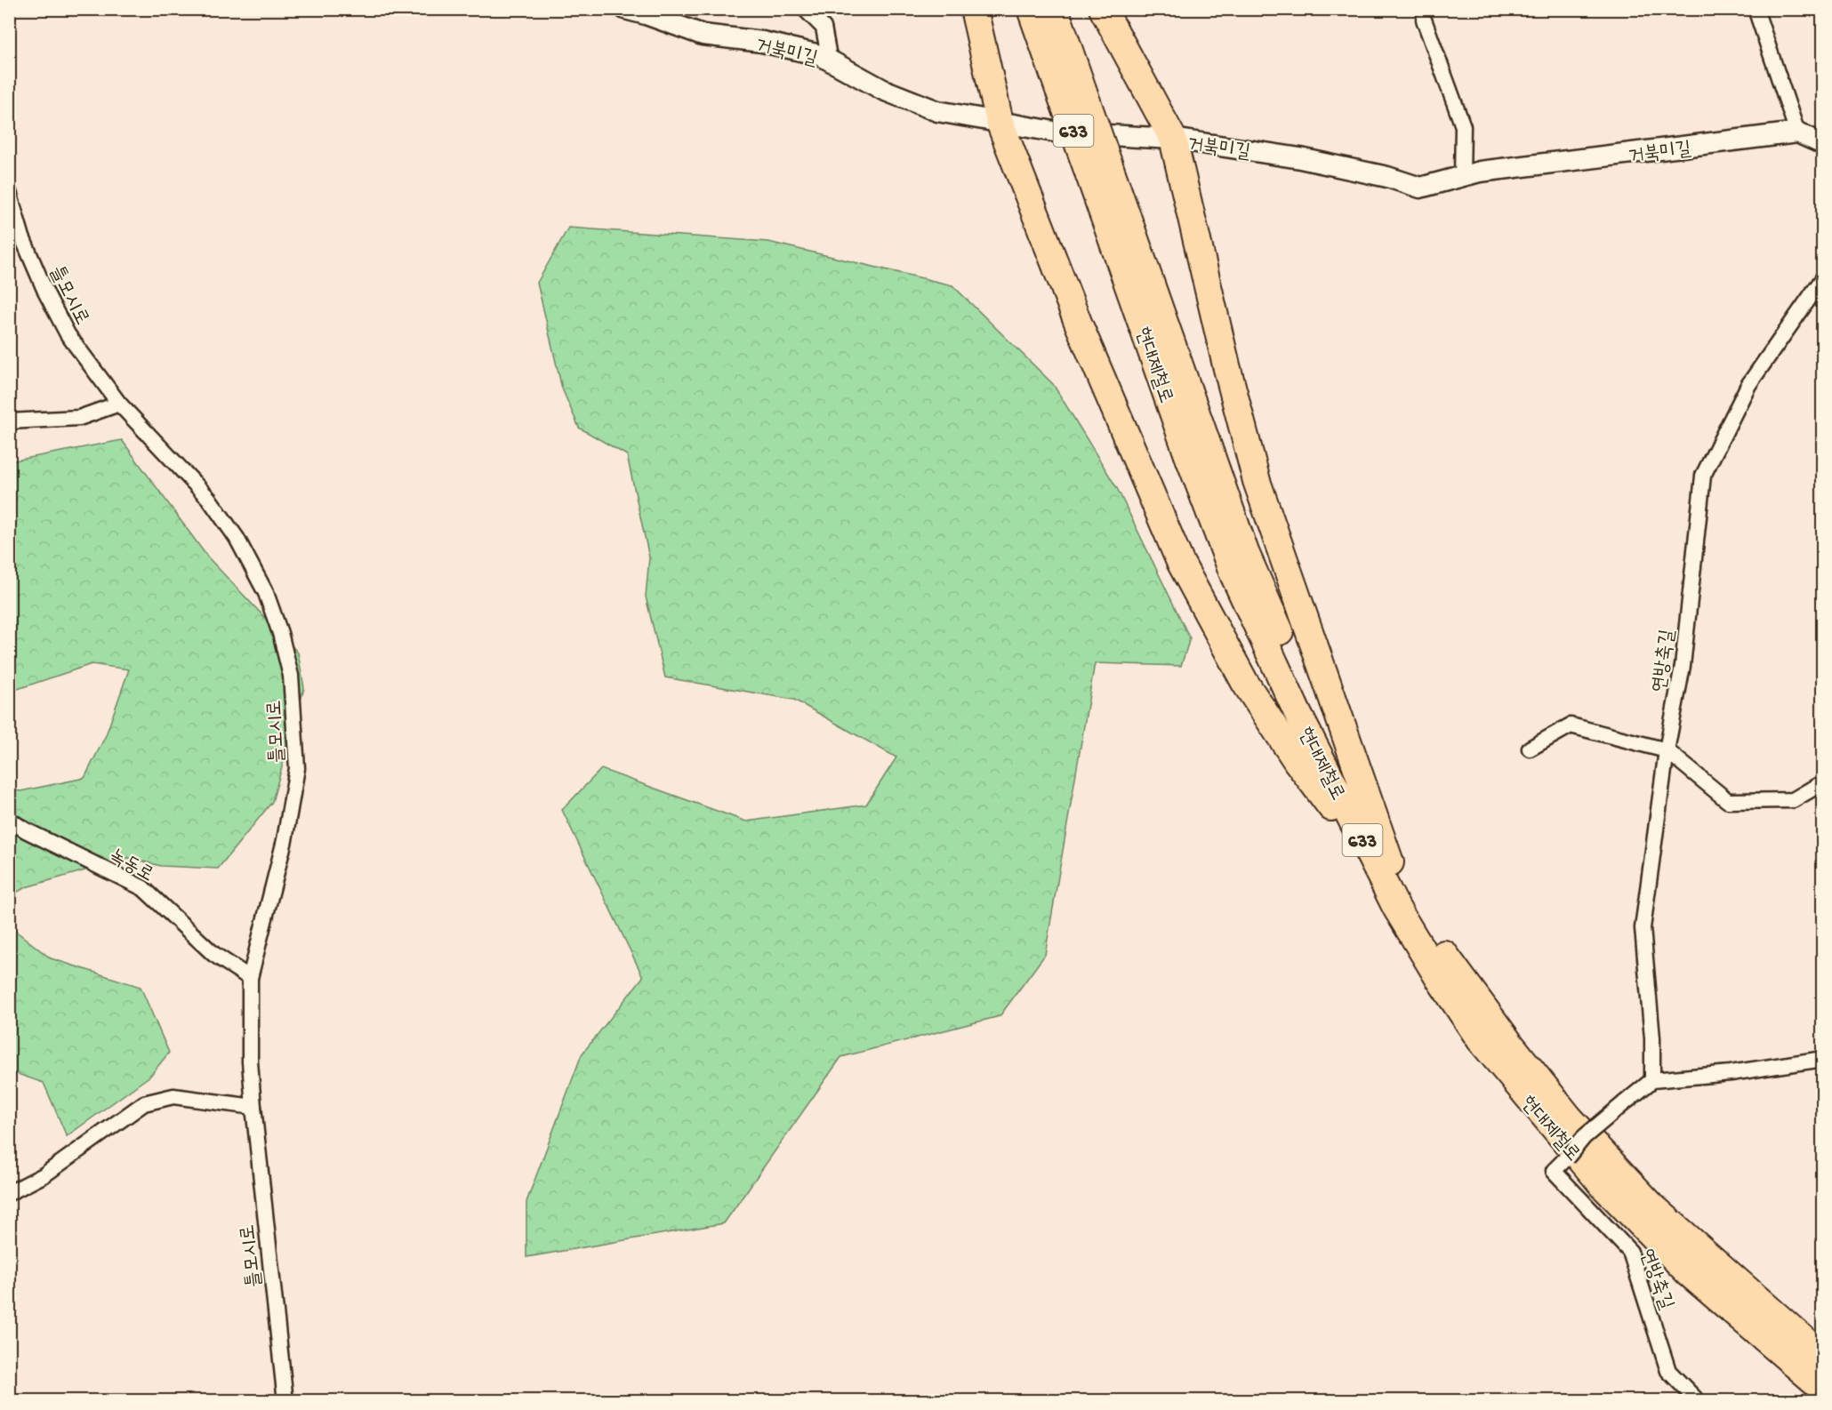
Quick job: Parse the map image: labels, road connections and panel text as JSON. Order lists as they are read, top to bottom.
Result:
{
  "streets": {
    "highway": ["633", "현대제철로"],
    "street": [
      "거북미길",
      "틀모시로",
      "연방축길",
      "녹동로"
    ]
  },
  "crossings": [
    ["틀모시로", "녹동로"]
  ]
}
